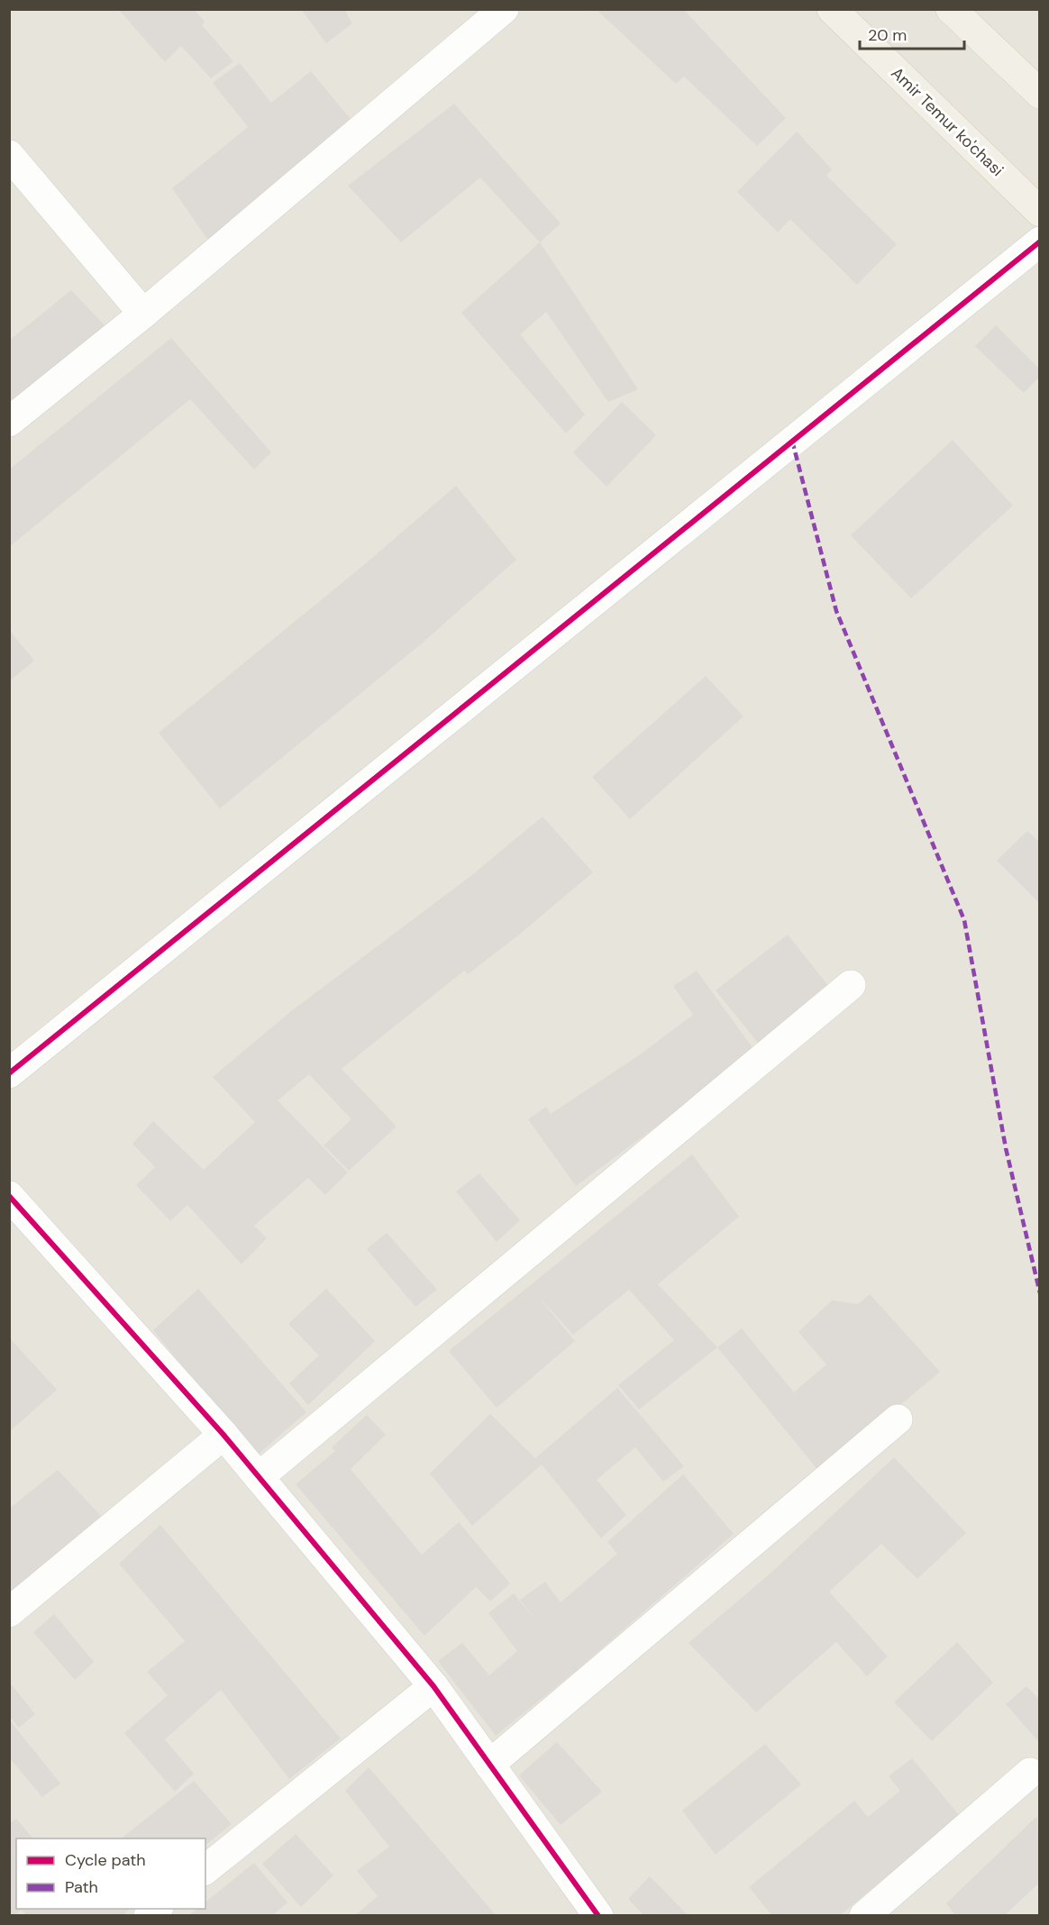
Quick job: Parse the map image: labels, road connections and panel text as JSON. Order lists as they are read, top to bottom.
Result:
{
  "streets": {
    "main road": ["Amir Temur ko'chasi"]
  },
  "legend": ["Cycle path", "Path"],
  "scale_bar": "20 m"
}
